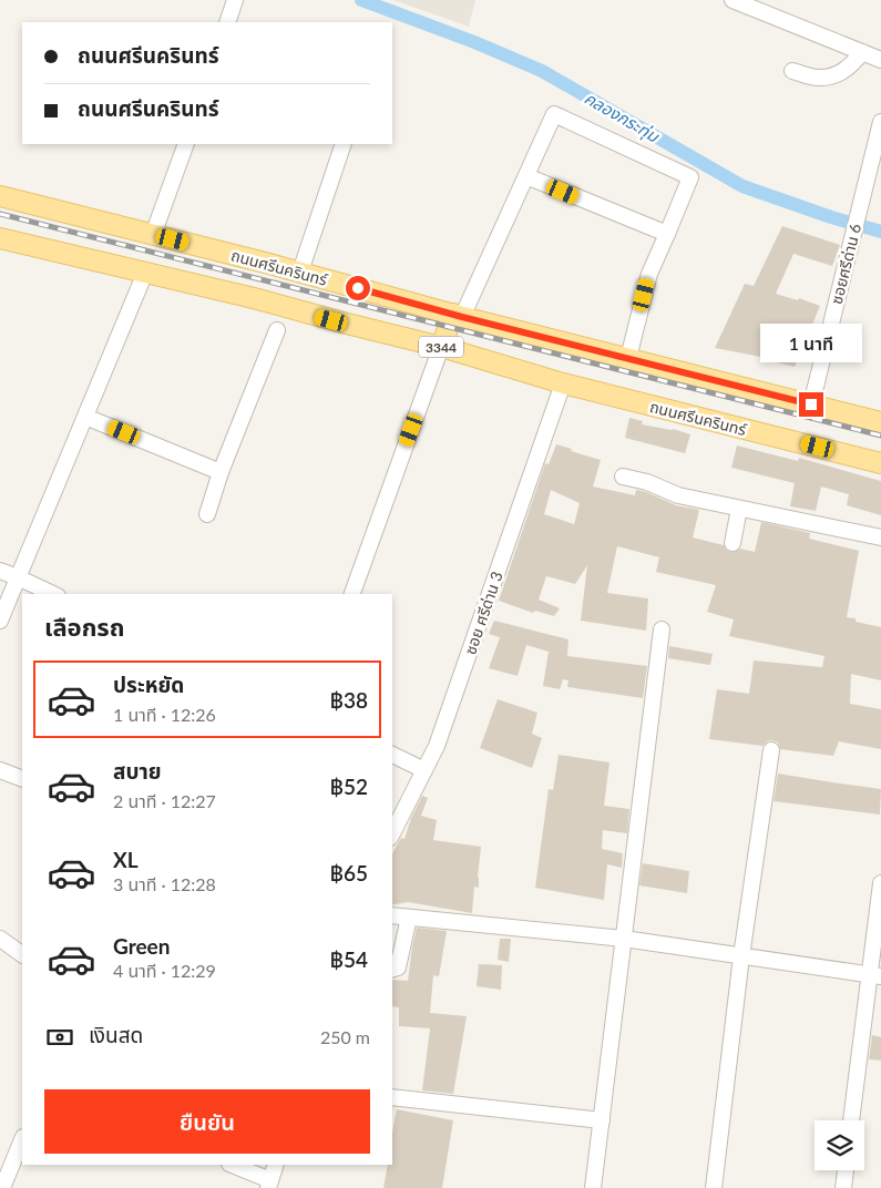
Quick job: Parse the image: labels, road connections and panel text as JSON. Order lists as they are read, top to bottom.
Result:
{
  "streets": {
    "main road": ["ถนนศรีนครินทร์", "3344"],
    "street": ["ซอยศรีด่าน 6", "ซอย ศรีด่าน 3"]
  },
  "crossings": [
    ["ซอยศรีด่าน 6", "ถนนศรีนครินทร์"],
    ["ถนนศรีนครินทร์", "ซอย ศรีด่าน 3"]
  ],
  "water": ["คลองกระทุ่ม"],
  "page": {
    "banner": ["ถนนศรีนครินทร์", "ถนนศรีนครินทร์"],
    "bubble": "1 นาที",
    "heading": "เลือกรถ",
    "list": [
      {
        "name": "ประหยัด",
        "note": "1 นาที · 12:26",
        "value": "฿38"
      },
      {
        "name": "สบาย",
        "note": "2 นาที · 12:27",
        "value": "฿52"
      },
      {
        "name": "XL",
        "note": "3 นาที · 12:28",
        "value": "฿65"
      },
      {
        "name": "Green",
        "note": "4 นาที · 12:29",
        "value": "฿54"
      }
    ],
    "pay": ["เงินสด", "250 m"],
    "buttons": "ยืนยัน"
  }
}
